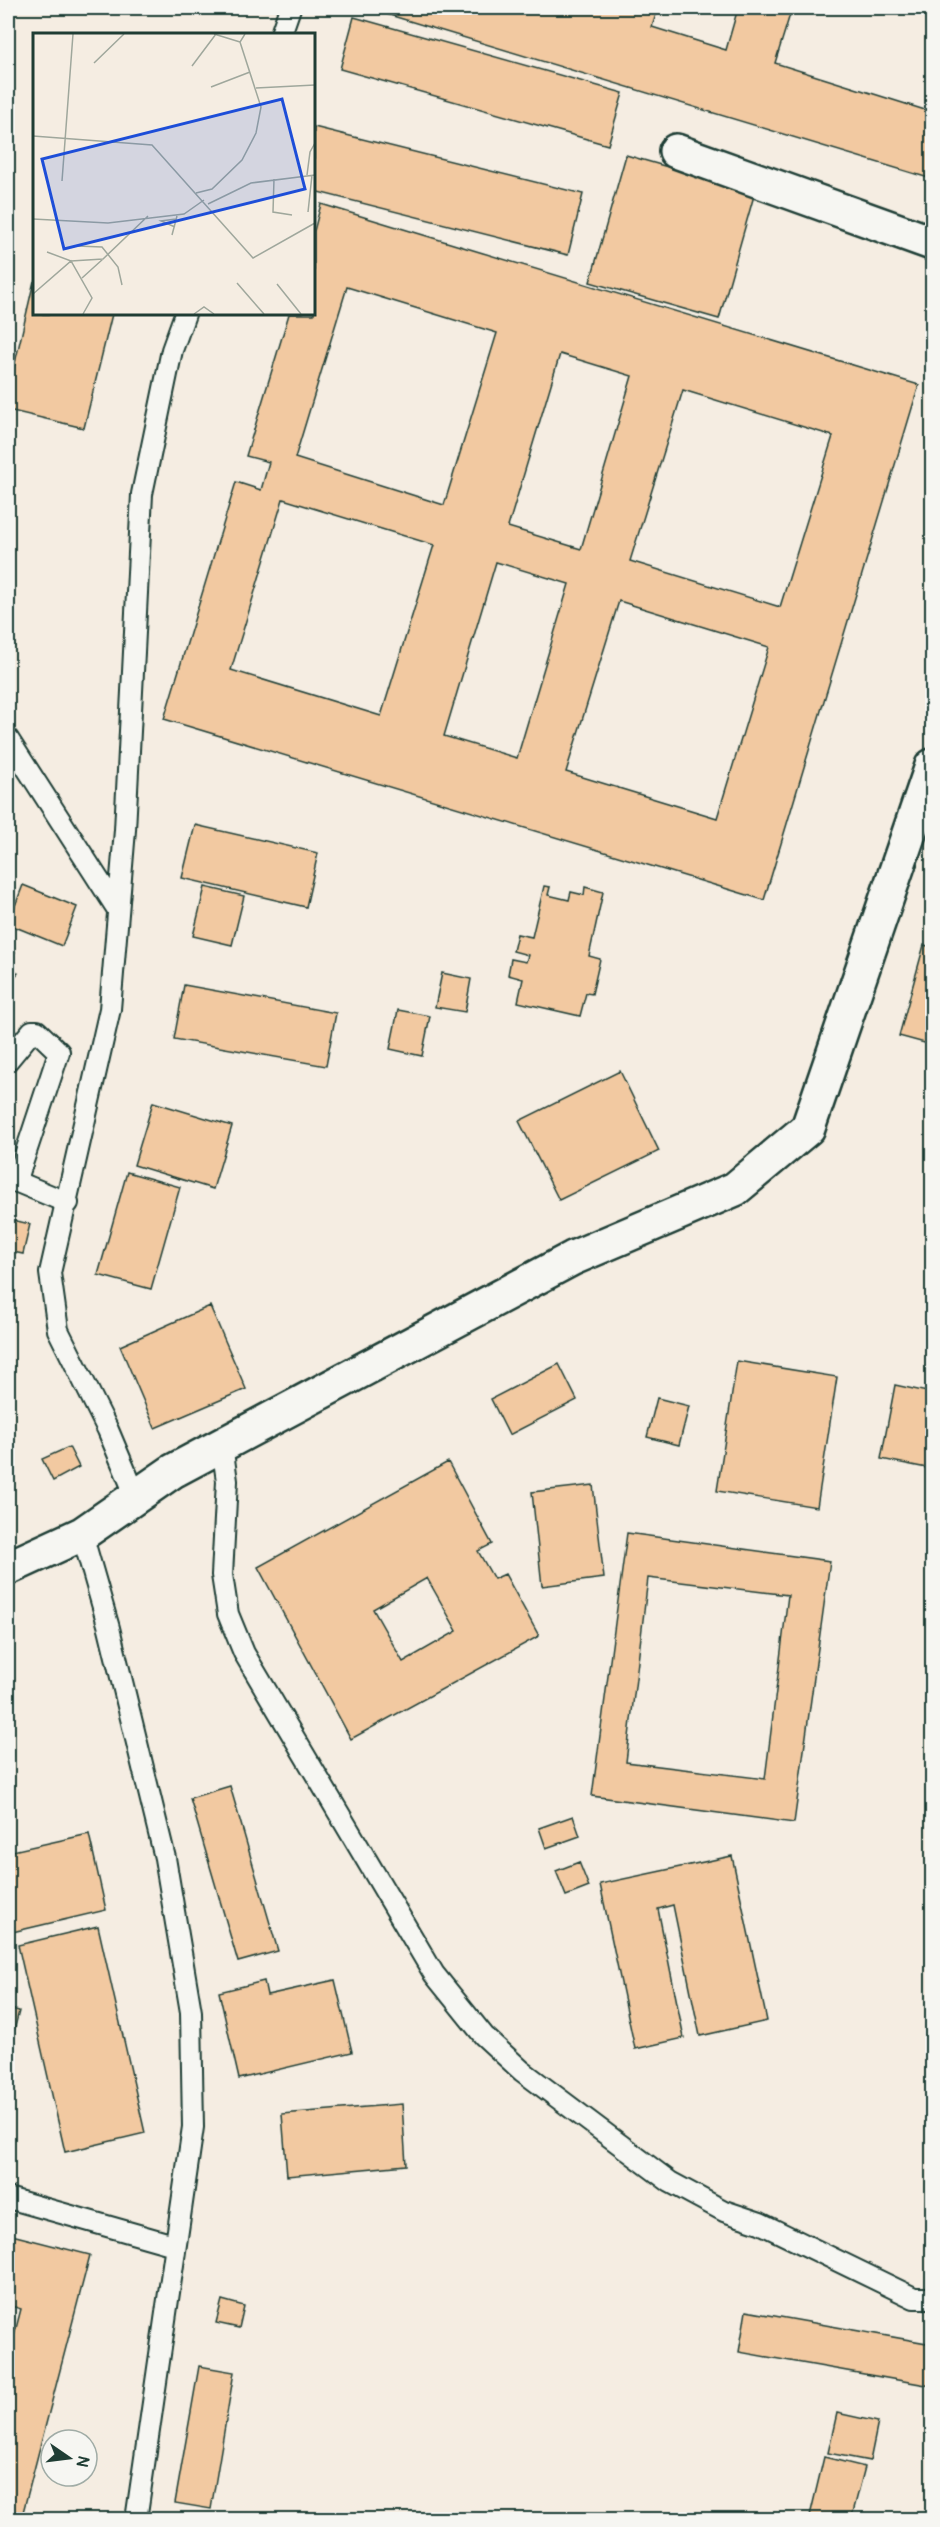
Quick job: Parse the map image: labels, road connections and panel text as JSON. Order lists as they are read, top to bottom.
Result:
{
  "north": "right"
}
